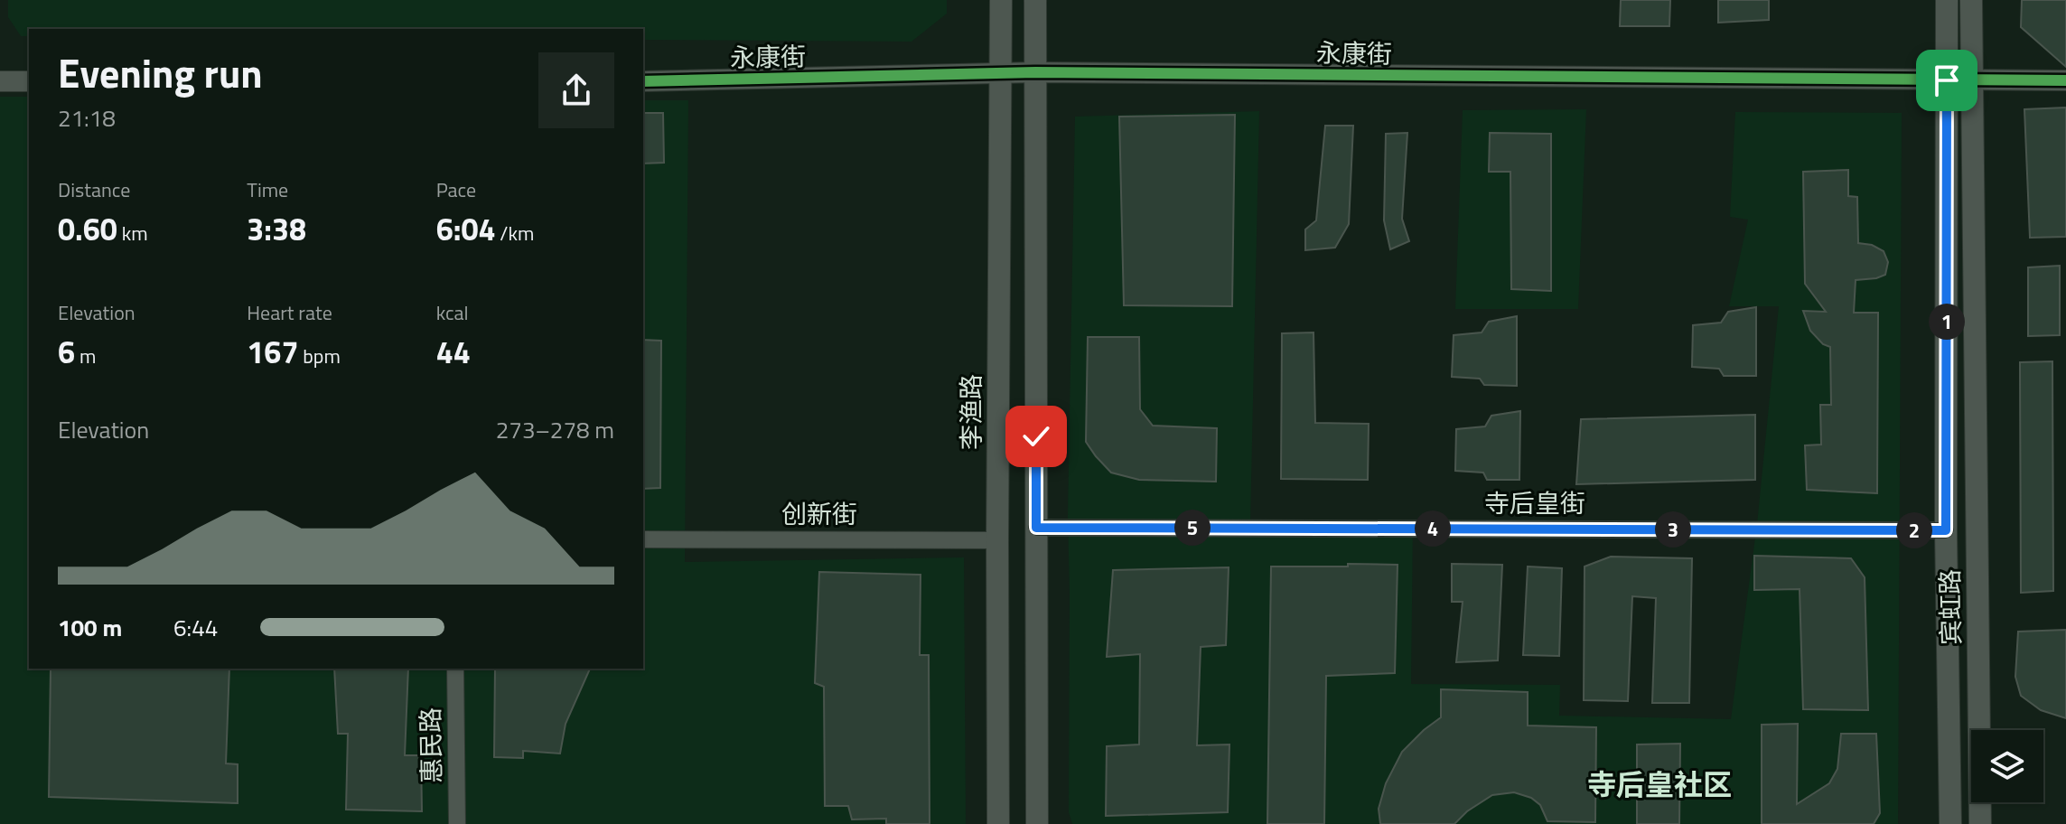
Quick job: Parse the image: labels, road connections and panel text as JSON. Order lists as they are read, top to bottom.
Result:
{
  "streets": {
    "main road": ["李渔路", "宾虹路"],
    "street": [
      "永康街",
      "寺后皇街",
      "创新街",
      "惠民路"
    ]
  },
  "crossings": [
    ["永康街", "李渔路"],
    ["永康街", "宾虹路"],
    ["李渔路", "创新街"],
    ["寺后皇街", "宾虹路"]
  ],
  "districts": ["寺后皇社区"],
  "page": {
    "heading": ["Evening run", "21:18"],
    "stats": [
      ["Distance", "0.60 km"],
      ["Time", "3:38"],
      ["Pace", "6:04 /km"],
      ["Elevation", "6 m"],
      ["Heart rate", "167 bpm"],
      ["kcal", "44"]
    ],
    "pins": [
      "1",
      "5",
      "4",
      "3",
      "2"
    ],
    "chart": ["Elevation", "273–278 m"],
    "list": [
      {
        "name": "100 m",
        "note": "6:44"
      }
    ]
  }
}
